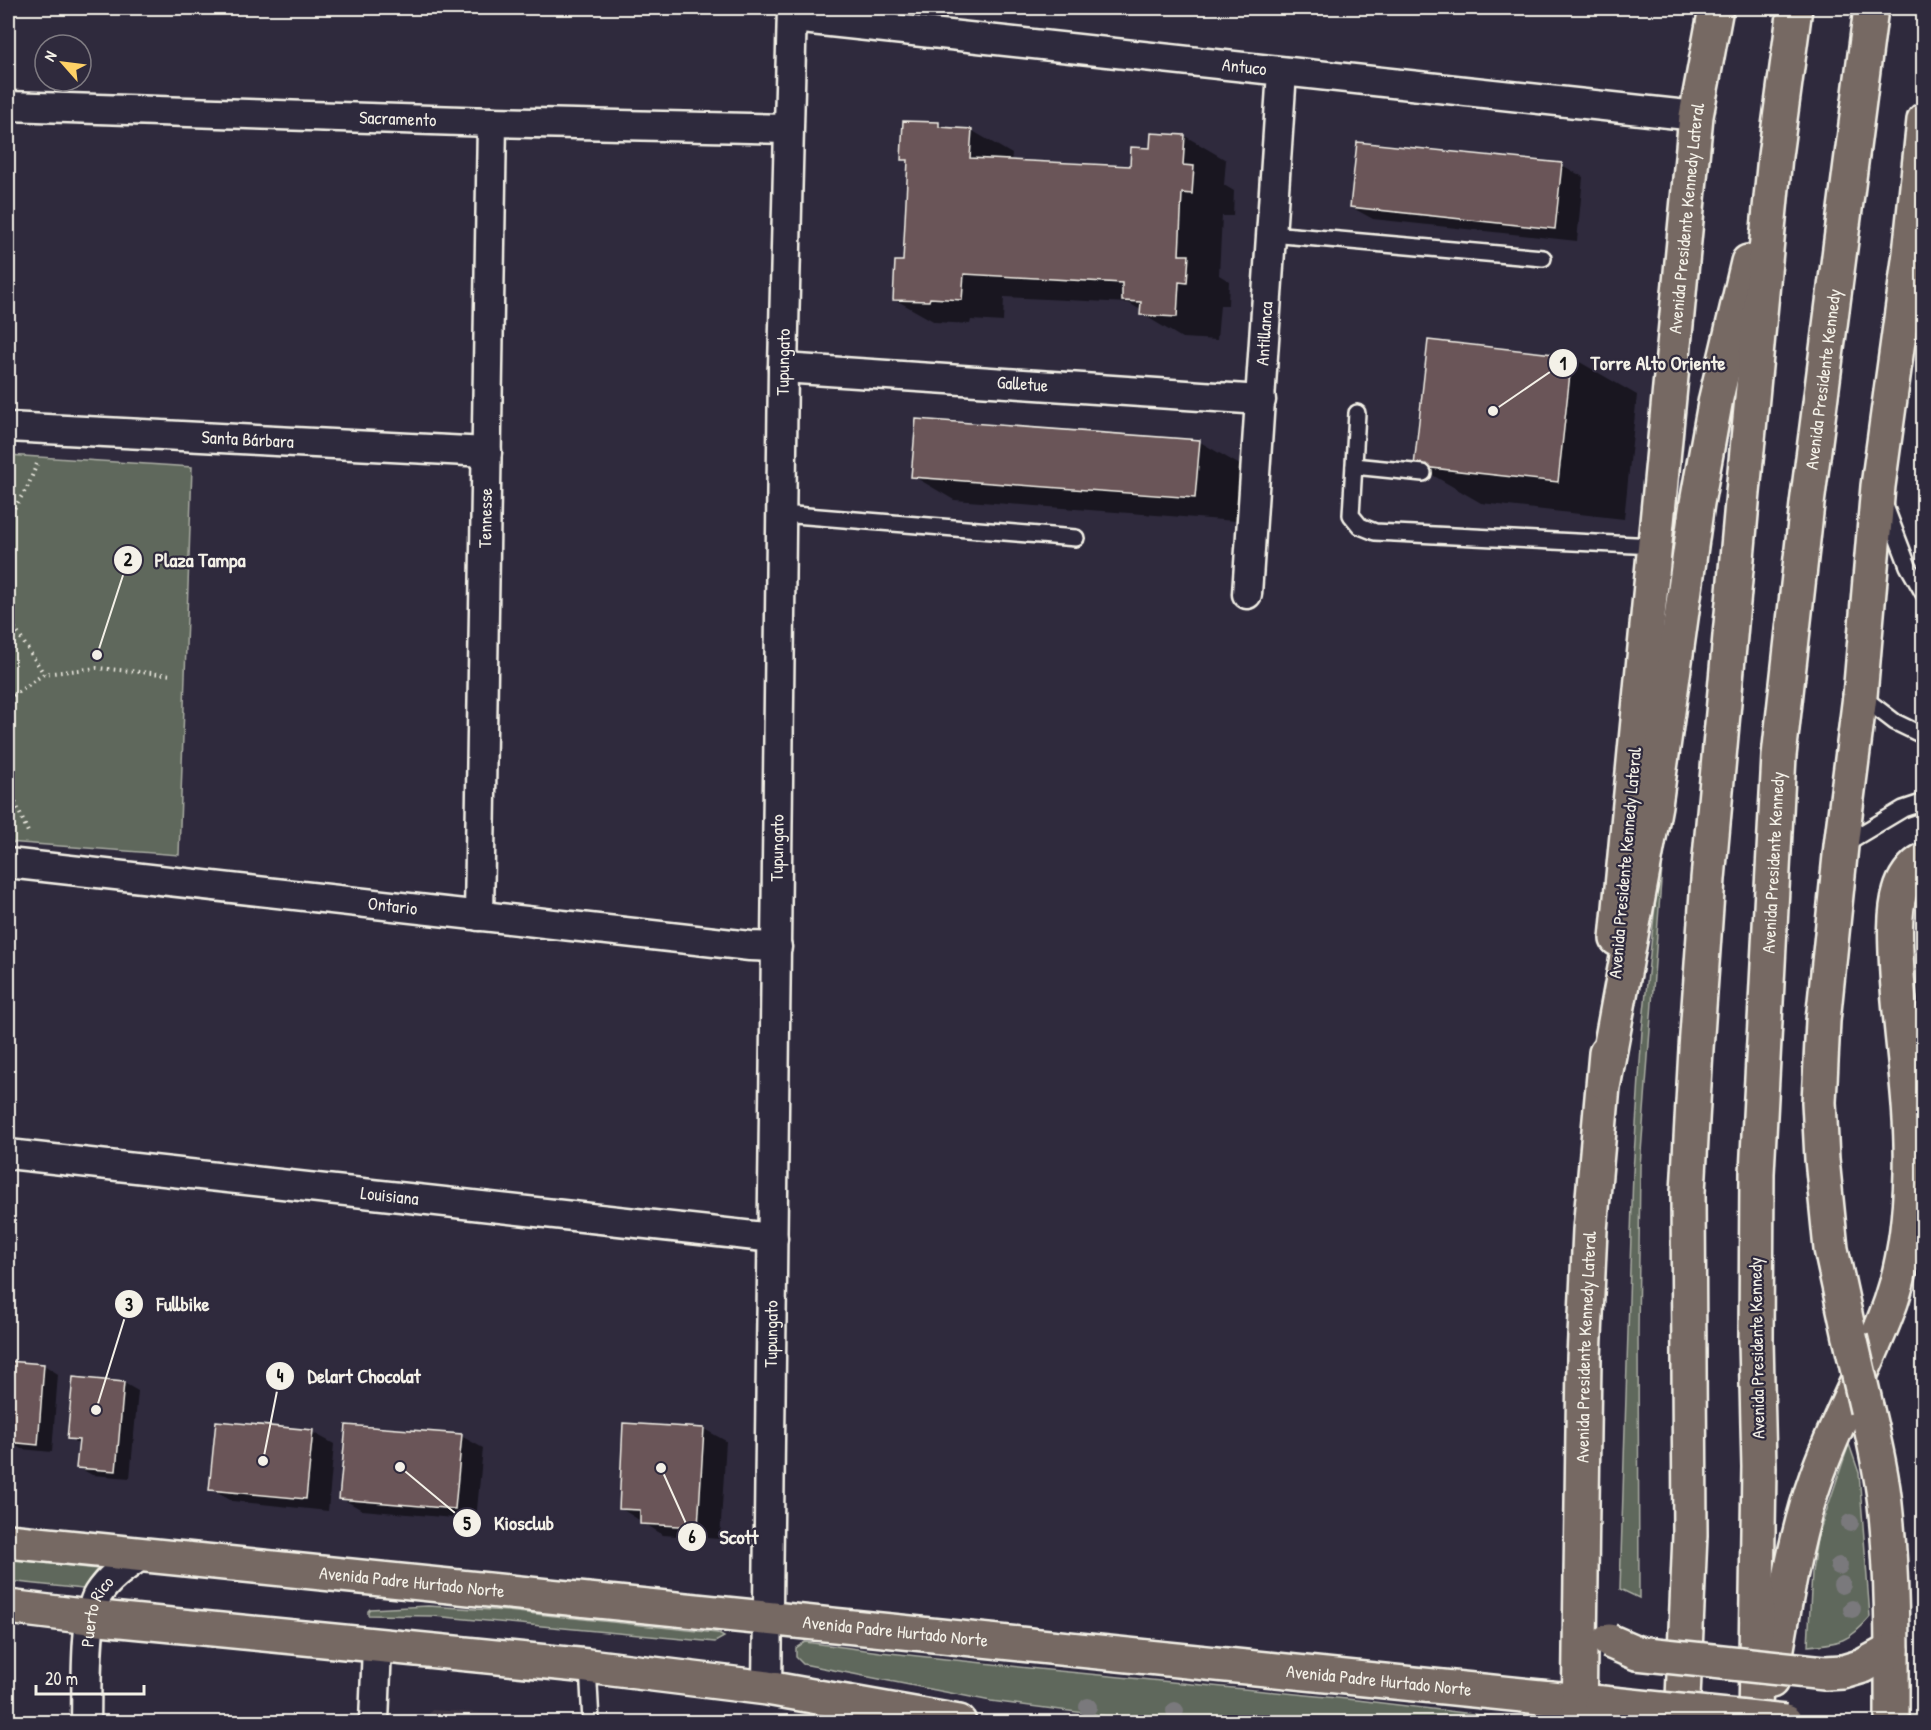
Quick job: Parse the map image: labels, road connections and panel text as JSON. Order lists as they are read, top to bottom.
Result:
{
  "streets": {
    "main road": ["Avenida Presidente Kennedy Lateral", "Avenida Presidente Kennedy", "Avenida Padre Hurtado Norte"],
    "street": [
      "Antuco",
      "Sacramento",
      "Antillanca",
      "Tupungato",
      "Galletue",
      "Santa Bárbara",
      "Tennesse",
      "Ontario",
      "Louisiana",
      "Puerto Rico"
    ]
  },
  "crossings": [
    ["Antuco", "Avenida Presidente Kennedy Lateral"],
    ["Antuco", "Antillanca"],
    ["Antuco", "Tupungato"],
    ["Sacramento", "Tupungato"],
    ["Sacramento", "Tennesse"],
    ["Avenida Presidente Kennedy Lateral", "Avenida Padre Hurtado Norte"],
    ["Antillanca", "Galletue"],
    ["Tupungato", "Galletue"],
    ["Tupungato", "Ontario"],
    ["Tupungato", "Louisiana"],
    ["Tupungato", "Avenida Padre Hurtado Norte"],
    ["Santa Bárbara", "Tennesse"],
    ["Tennesse", "Ontario"],
    ["Avenida Padre Hurtado Norte", "Puerto Rico"]
  ],
  "places": [
    "Torre Alto Oriente",
    "Plaza Tampa",
    "Fullbike",
    "Delart Chocolat",
    "Kiosclub",
    "Scott"
  ],
  "scale_bar": "20 m",
  "north": "top left"
}
